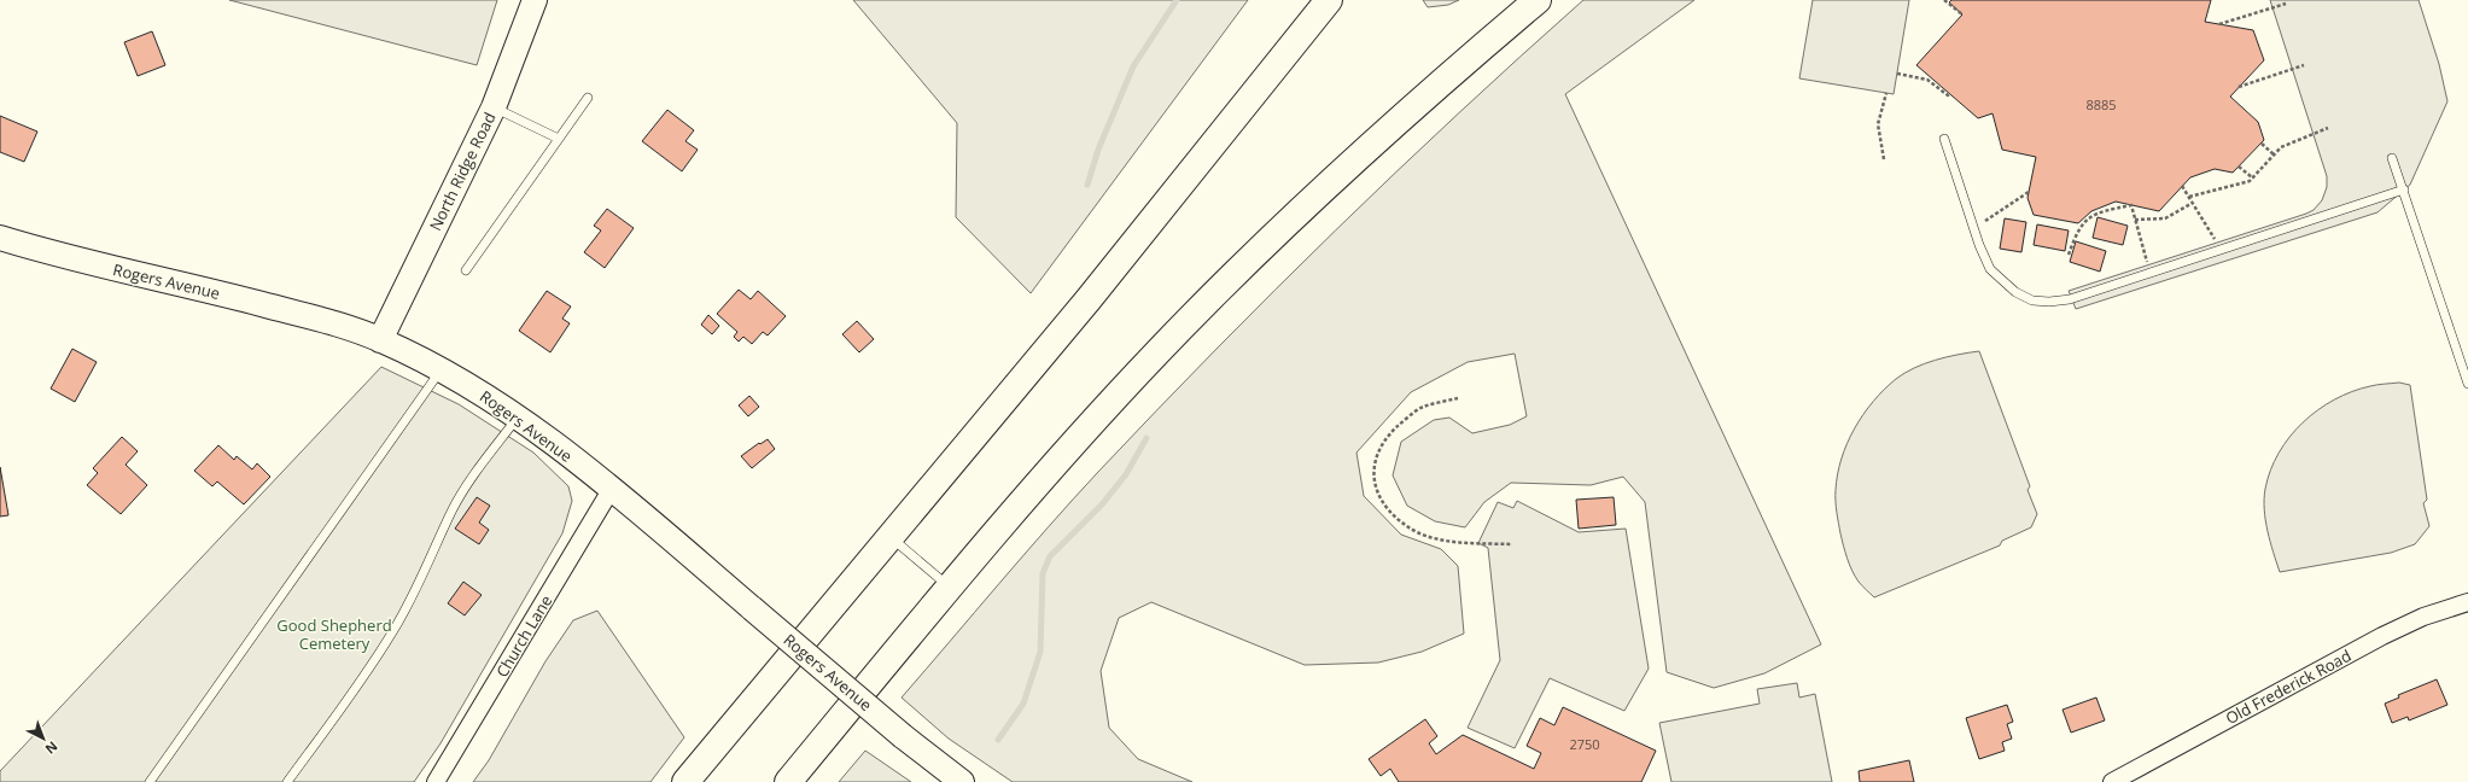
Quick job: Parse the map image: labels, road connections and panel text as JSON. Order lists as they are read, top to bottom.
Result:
{
  "streets": {
    "main road": ["North Ridge Road", "Rogers Avenue"],
    "street": ["Church Lane", "Old Frederick Road"]
  },
  "crossings": [
    ["North Ridge Road", "Rogers Avenue"],
    ["Rogers Avenue", "Church Lane"]
  ],
  "parks": ["Good Shepherd Cemetery"],
  "house_numbers": ["8885", "2750"],
  "north": "bottom right"
}
